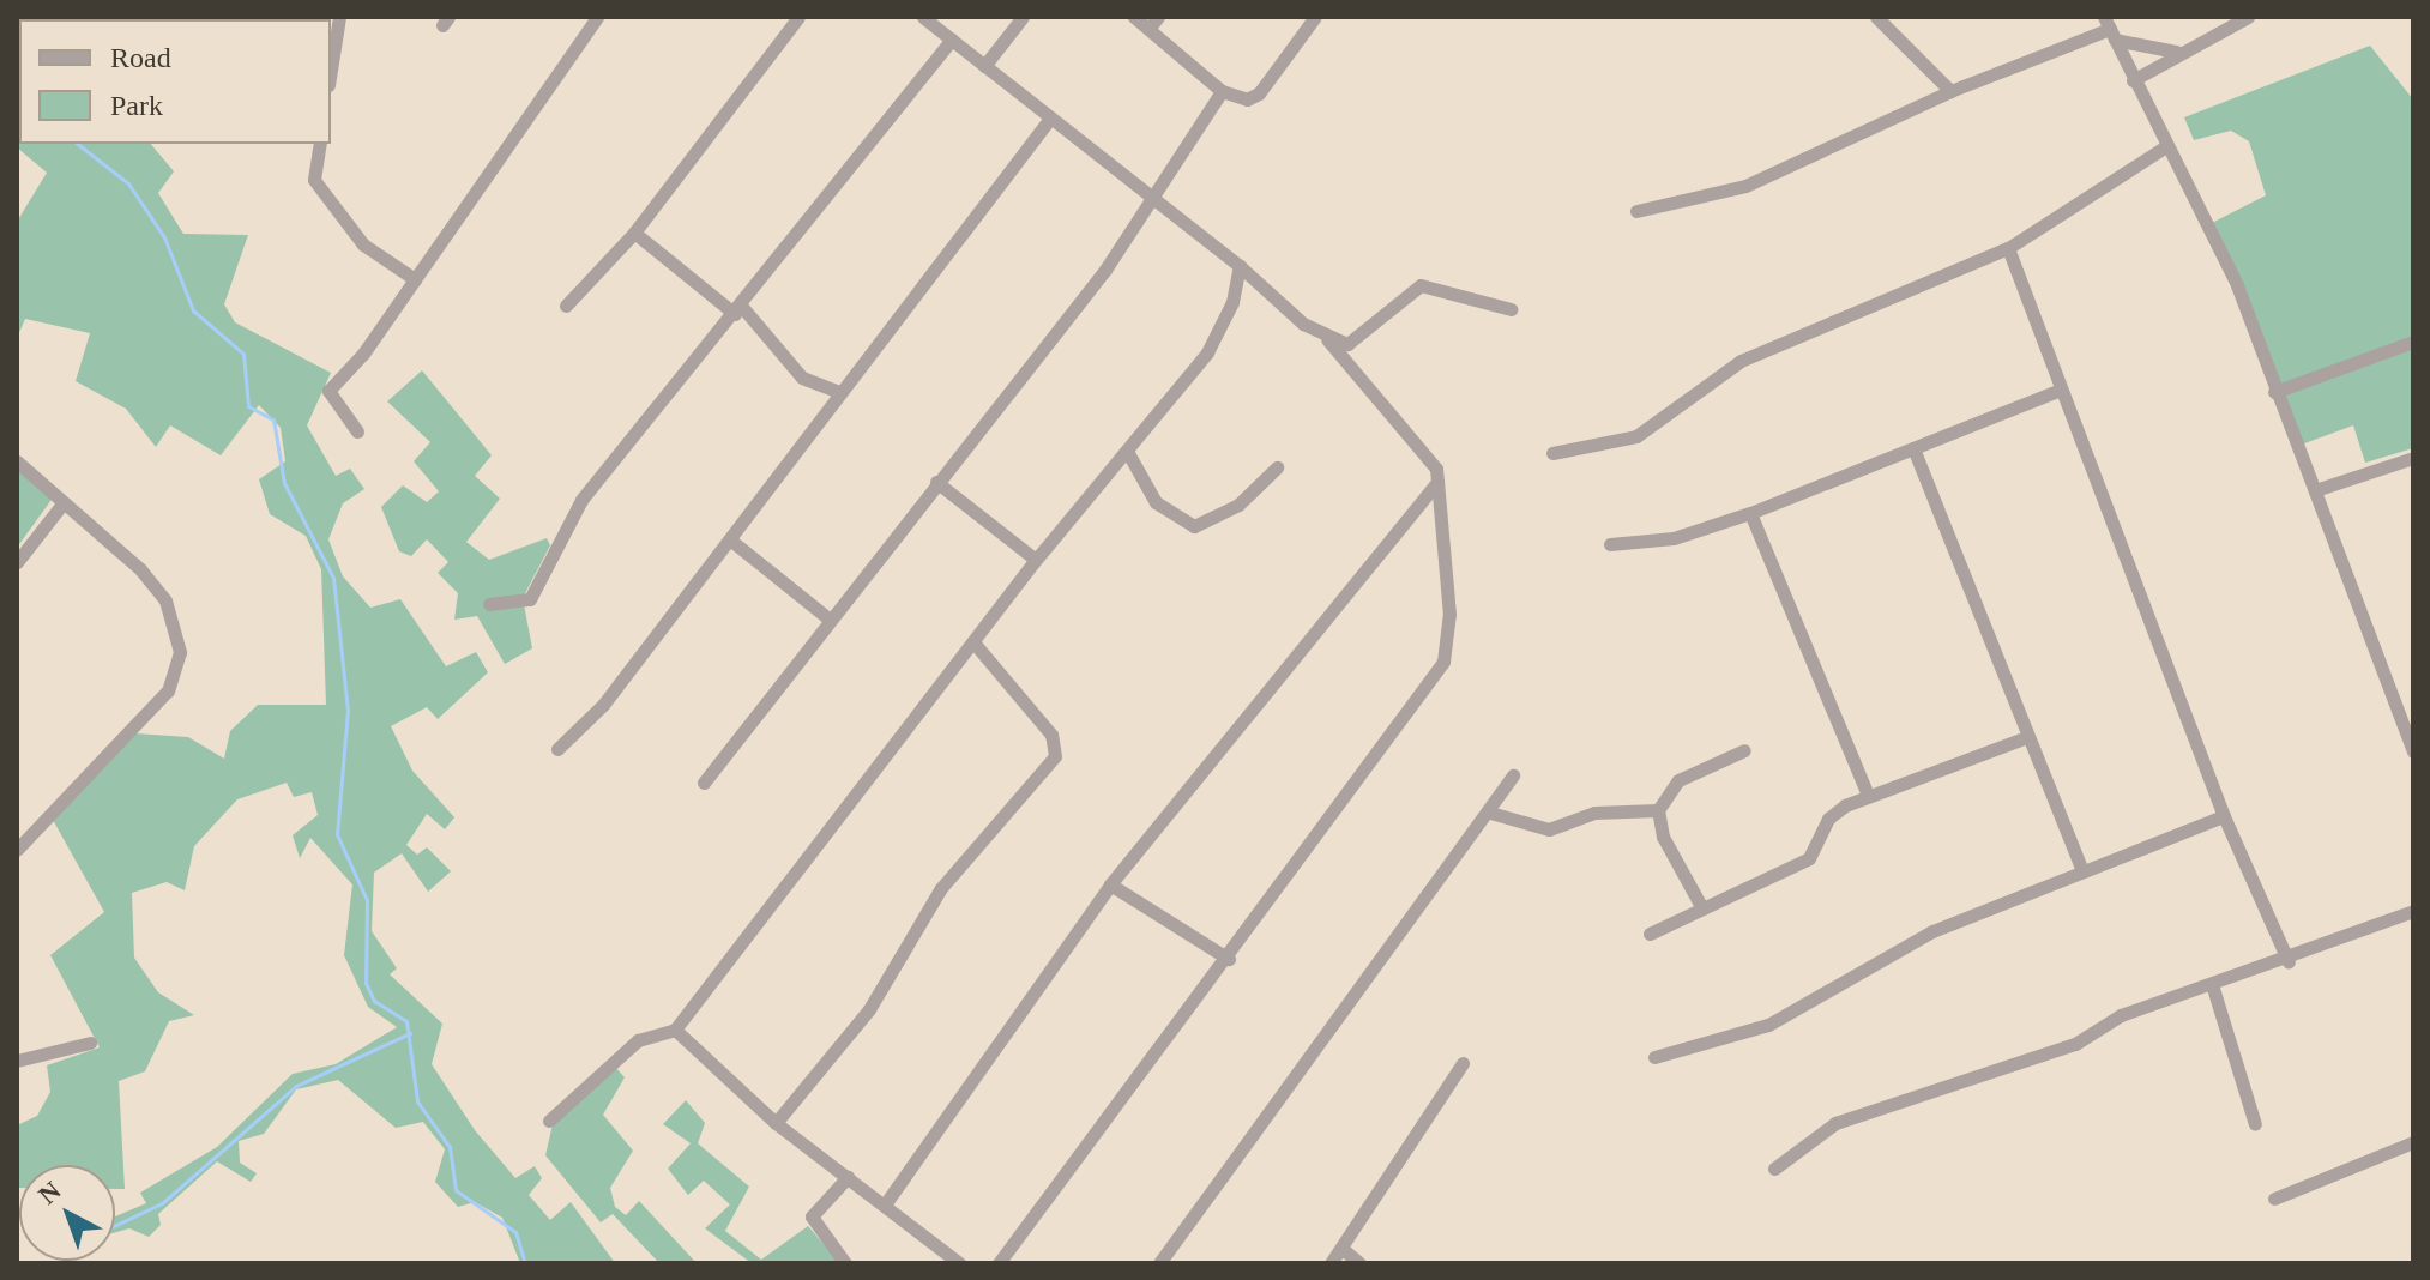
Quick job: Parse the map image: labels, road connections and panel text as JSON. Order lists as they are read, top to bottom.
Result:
{
  "legend": ["Road", "Park"],
  "north": "top left"
}
